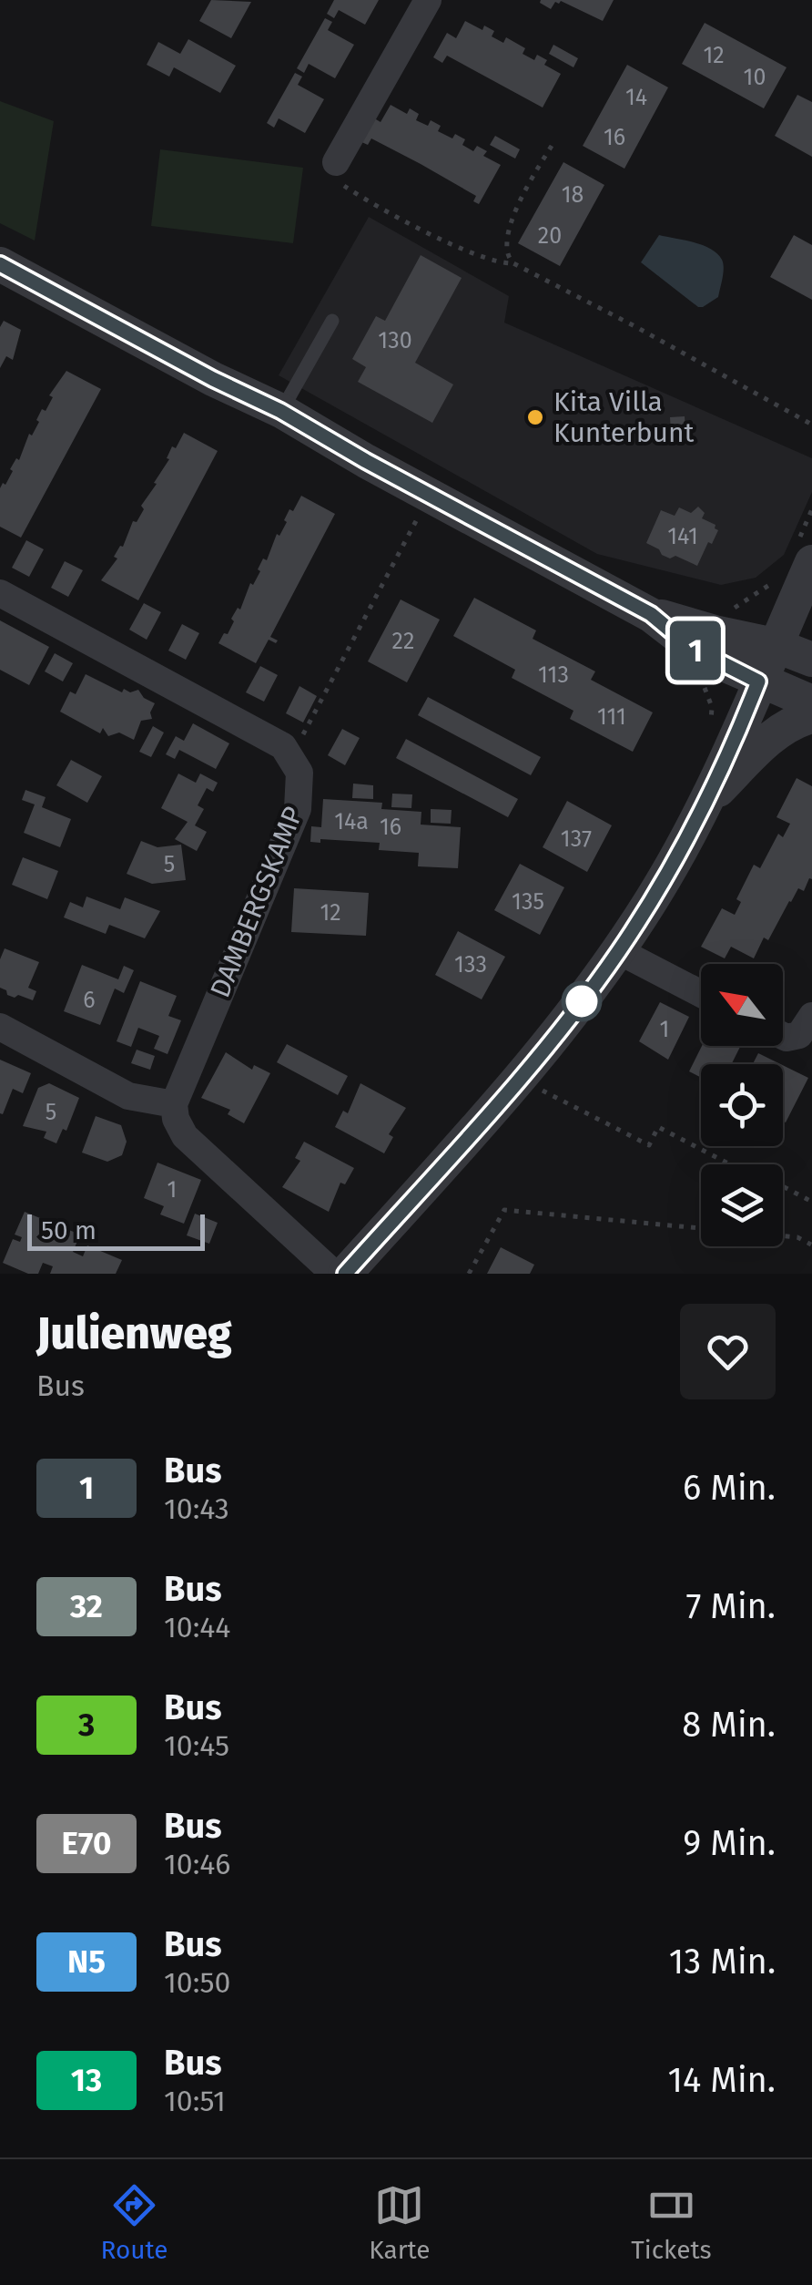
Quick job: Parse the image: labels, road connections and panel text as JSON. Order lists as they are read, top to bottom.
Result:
{
  "streets": {
    "street": ["DAMBERGSKAMP"]
  },
  "places": ["Kita Villa Kunterbunt"],
  "lines": ["bus line 1"],
  "house_numbers": [
    "12",
    "10",
    "14",
    "16",
    "18",
    "20",
    "130",
    "141",
    "22",
    "113",
    "111",
    "14a",
    "16",
    "137",
    "5",
    "135",
    "12",
    "133",
    "6",
    "1",
    "5",
    "1"
  ],
  "scale_bar": "50 m",
  "north": "top left",
  "page": {
    "on_map": "1",
    "scale": "50 m",
    "heading": ["Julienweg", "Bus"],
    "list": [
      {
        "mark": "1",
        "name": "Bus",
        "note": "10:43",
        "value": "6 Min."
      },
      {
        "mark": "32",
        "name": "Bus",
        "note": "10:44",
        "value": "7 Min."
      },
      {
        "mark": "3",
        "name": "Bus",
        "note": "10:45",
        "value": "8 Min."
      },
      {
        "mark": "E70",
        "name": "Bus",
        "note": "10:46",
        "value": "9 Min."
      },
      {
        "mark": "N5",
        "name": "Bus",
        "note": "10:50",
        "value": "13 Min."
      },
      {
        "mark": "13",
        "name": "Bus",
        "note": "10:51",
        "value": "14 Min."
      }
    ],
    "tabs": ["Route", "Karte", "Tickets"]
  }
}
